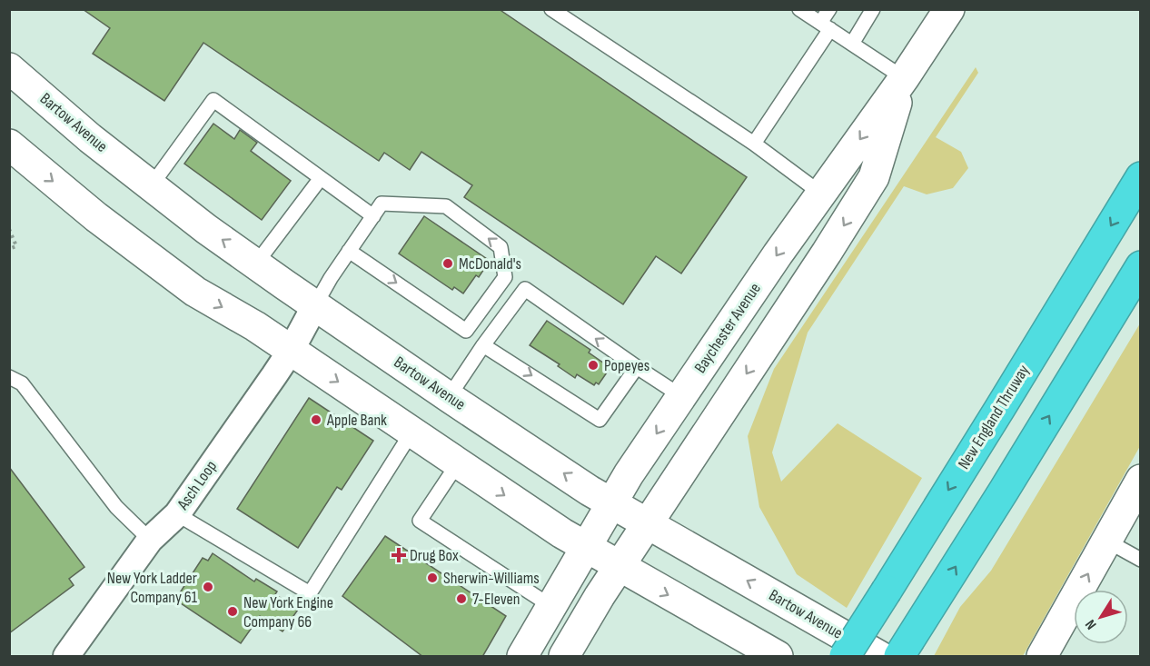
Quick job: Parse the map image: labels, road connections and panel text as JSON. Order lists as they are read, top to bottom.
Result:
{
  "streets": {
    "highway": ["New England Thruway"],
    "main road": ["Bartow Avenue", "Baychester Avenue"],
    "street": ["Asch Loop"]
  },
  "crossings": [
    ["Bartow Avenue", "Baychester Avenue"],
    ["Bartow Avenue", "Asch Loop"]
  ],
  "places": {
    "other": [
      "McDonald's",
      "Popeyes",
      "Apple Bank",
      "Sherwin-Williams",
      "New York Ladder Company 61",
      "7-Eleven",
      "New York Engine Company 66"
    ],
    "health": ["Drug Box"]
  },
  "north": "bottom left"
}
